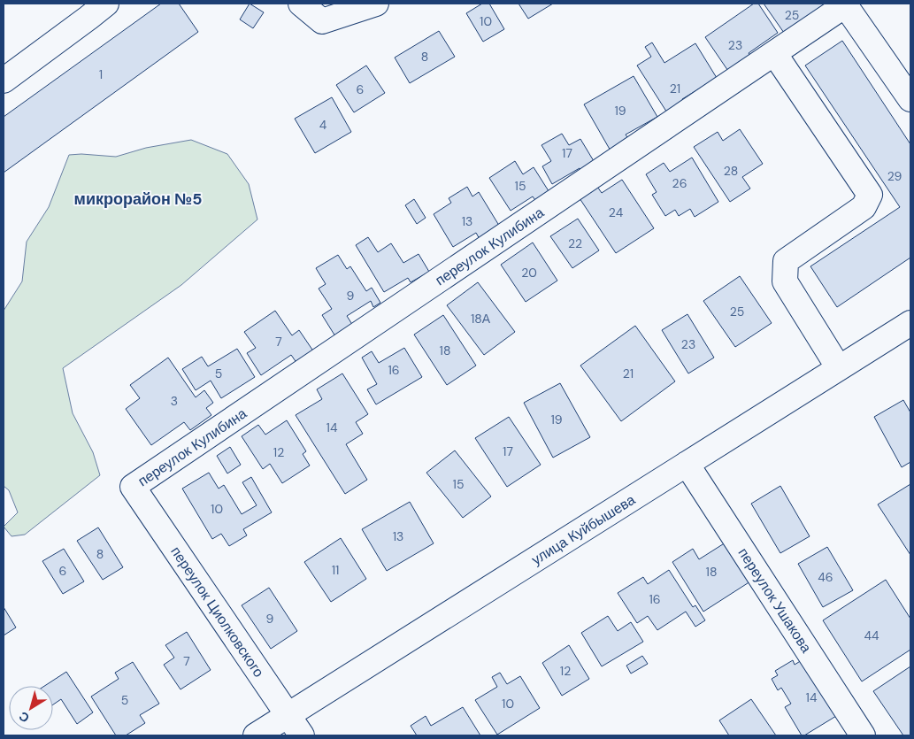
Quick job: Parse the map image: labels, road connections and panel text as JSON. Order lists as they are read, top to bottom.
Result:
{
  "streets": {
    "street": [
      "переулок Кулибина",
      "улица Куйбышева",
      "переулок Ушакова",
      "переулок Циолковского"
    ]
  },
  "crossings": [
    ["переулок Кулибина", "переулок Циолковского"],
    ["улица Куйбышева", "переулок Ушакова"],
    ["улица Куйбышева", "переулок Циолковского"]
  ],
  "districts": ["микрорайон №5"],
  "house_numbers": [
    "25",
    "10",
    "23",
    "8",
    "1",
    "21",
    "6",
    "19",
    "4",
    "17",
    "28",
    "29",
    "26",
    "15",
    "24",
    "13",
    "22",
    "20",
    "9",
    "25",
    "18А",
    "7",
    "23",
    "18",
    "16",
    "5",
    "21",
    "3",
    "19",
    "14",
    "17",
    "12",
    "15",
    "10",
    "13",
    "8",
    "11",
    "6",
    "18",
    "46",
    "16",
    "9",
    "44",
    "7",
    "12",
    "14",
    "5",
    "10"
  ],
  "north": "bottom left"
}
